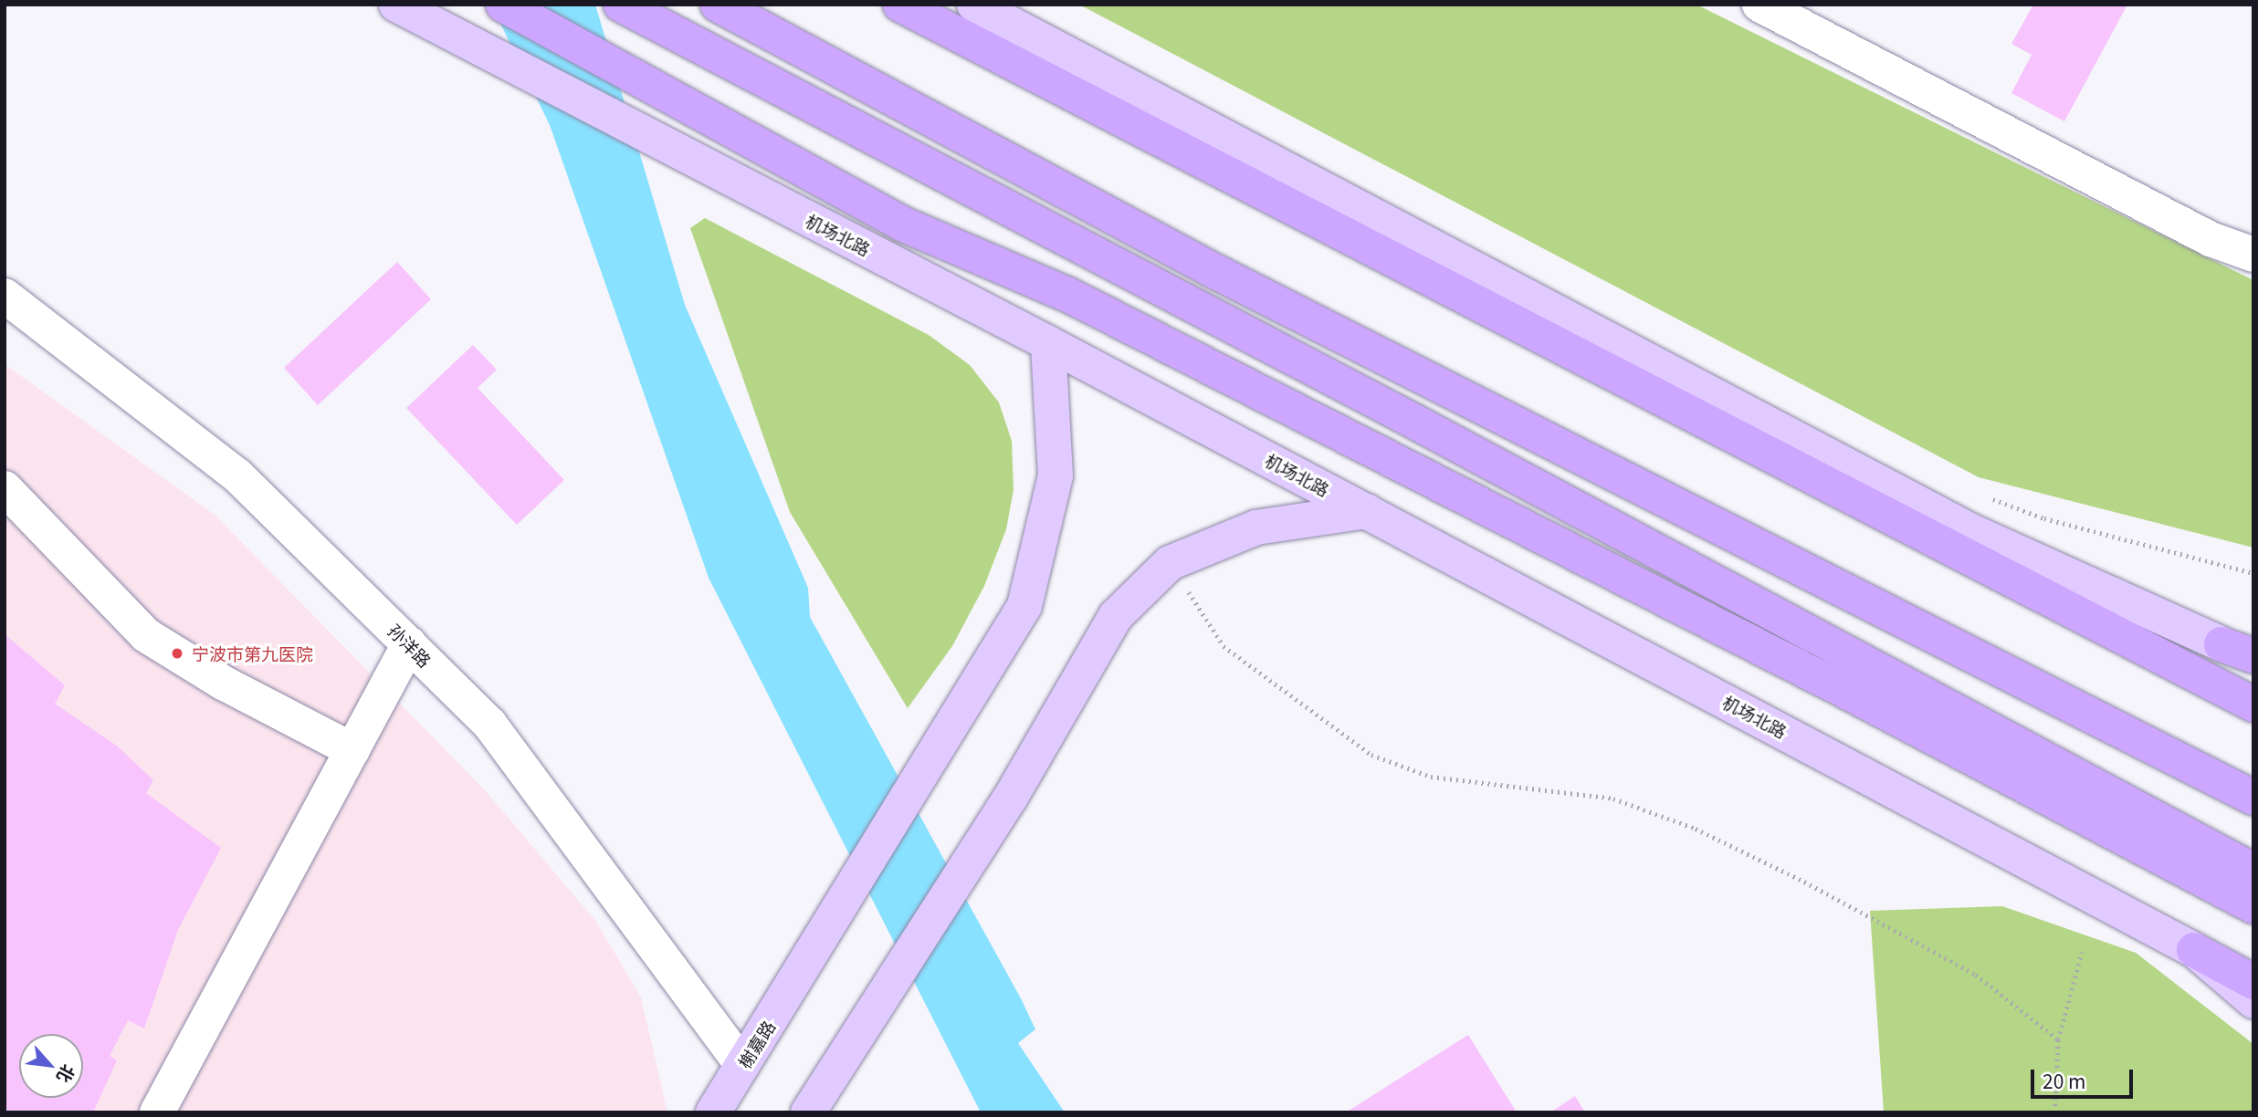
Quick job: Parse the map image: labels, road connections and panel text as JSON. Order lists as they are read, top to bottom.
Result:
{
  "streets": {
    "main road": ["机场北路", "榭嘉路"],
    "street": ["孙洋路"]
  },
  "crossings": [
    ["机场北路", "榭嘉路"],
    ["孙洋路", "榭嘉路"]
  ],
  "places": ["宁波市第九医院"],
  "scale_bar": "20 m",
  "north": "bottom right"
}
